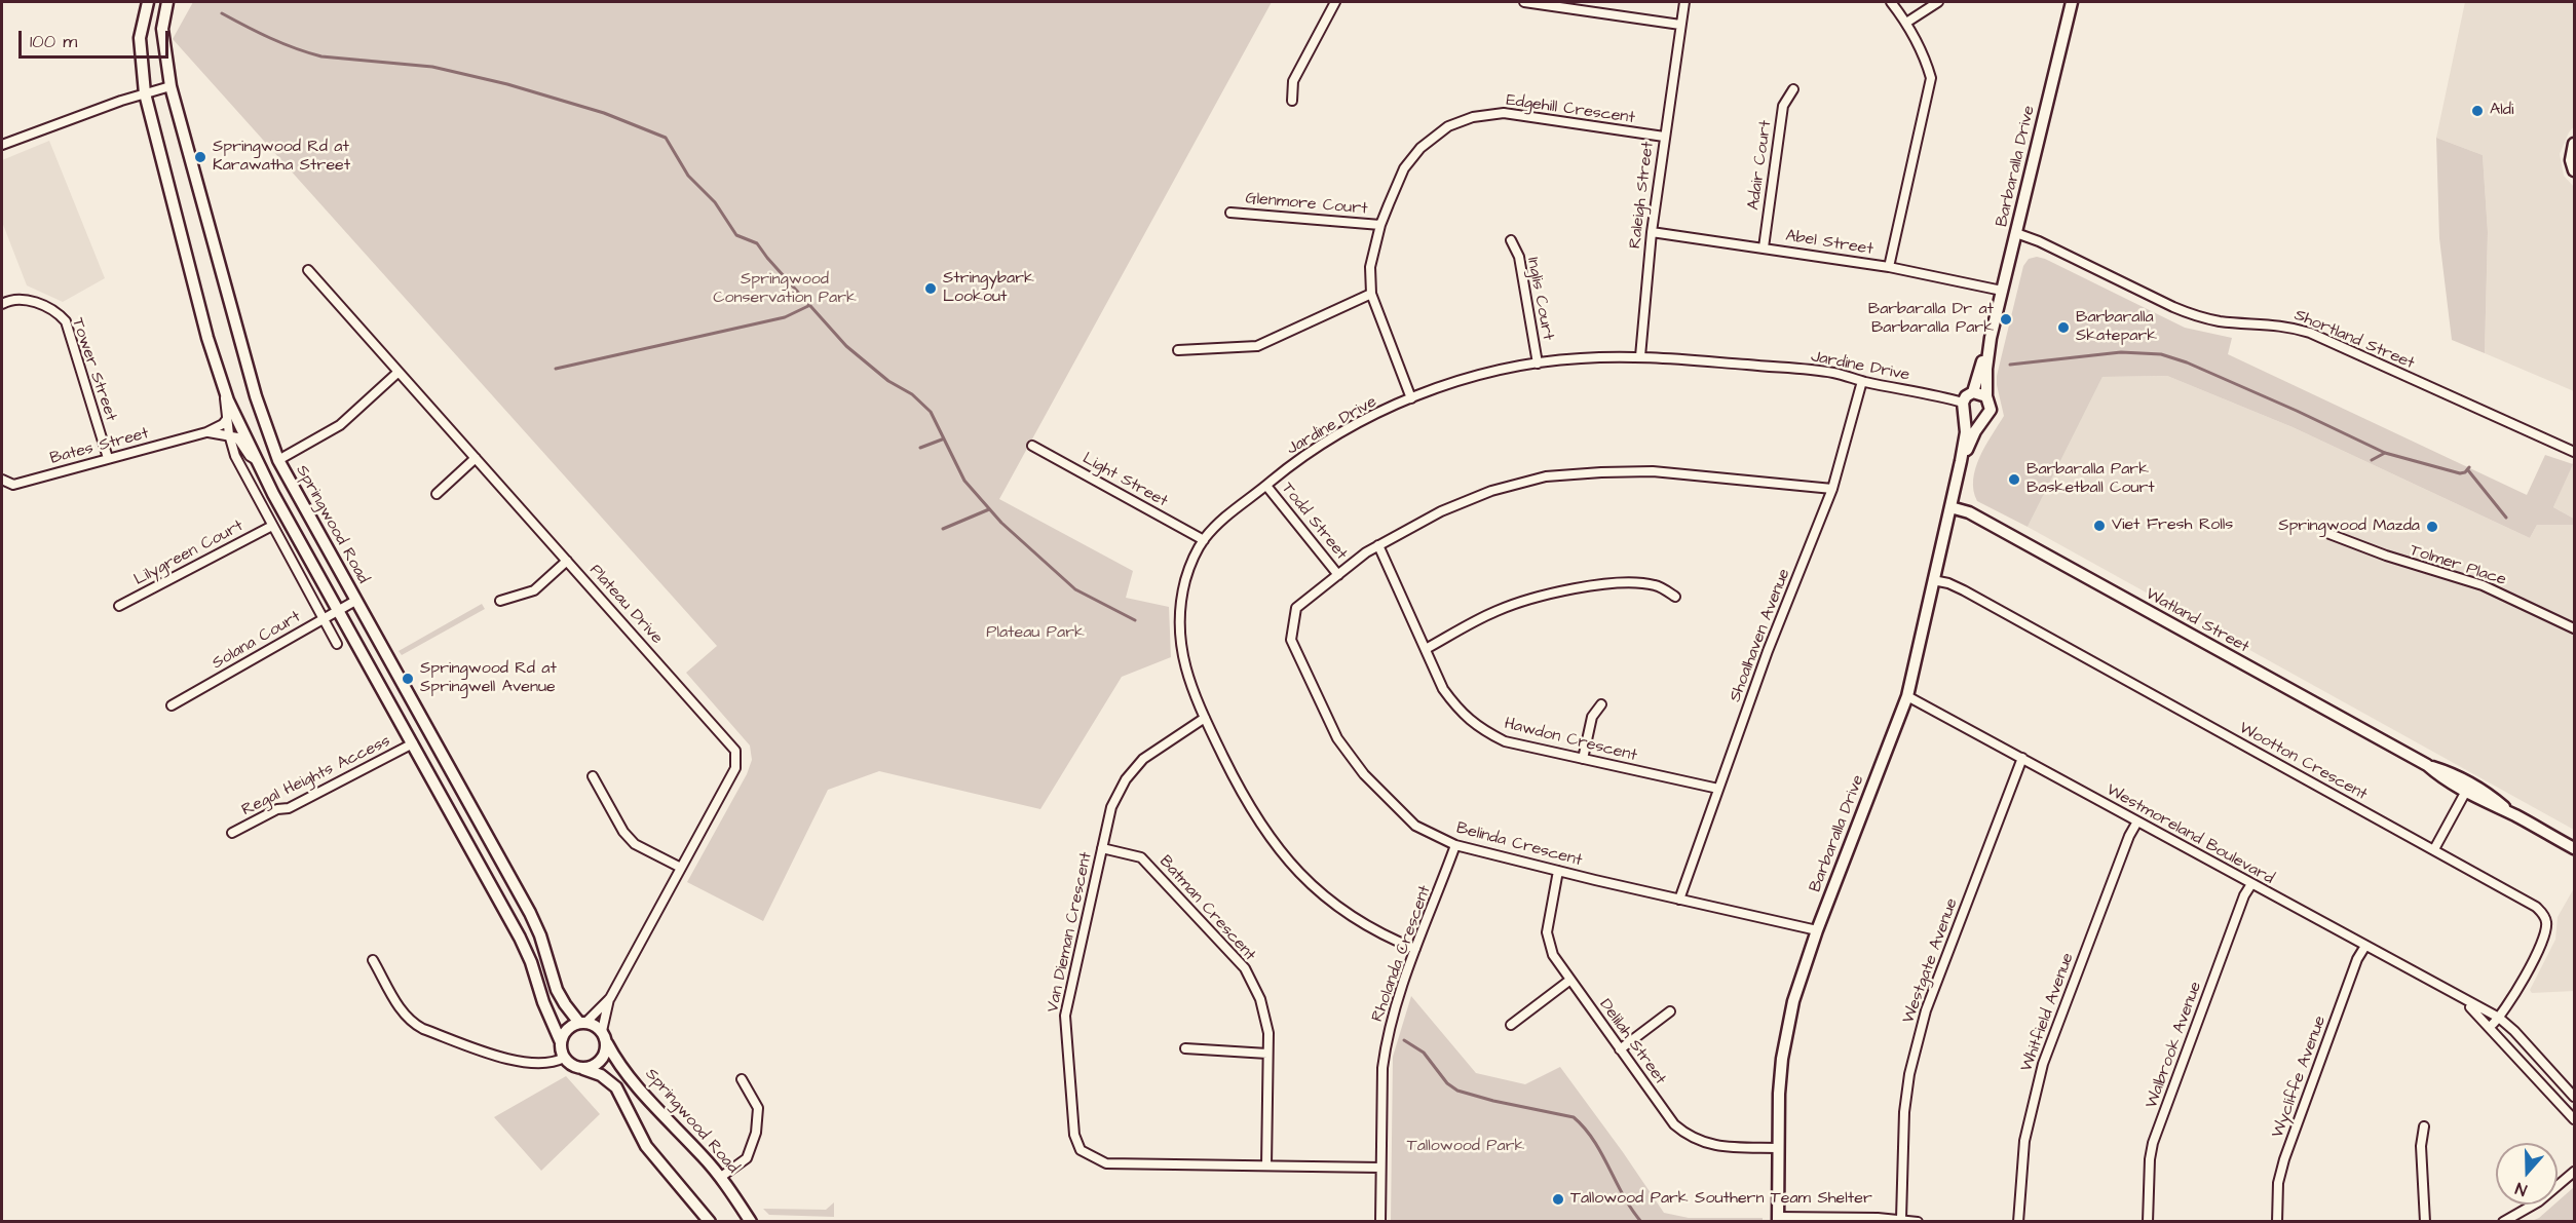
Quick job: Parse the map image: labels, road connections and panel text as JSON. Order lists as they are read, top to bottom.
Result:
{
  "streets": {
    "main road": ["Barbaralla Drive", "Springwood Road", "Watland Street"],
    "street": [
      "Edgehill Crescent",
      "Adair Court",
      "Raleigh Street",
      "Glenmore Court",
      "Abel Street",
      "Inglis Court",
      "Shortland Street",
      "Jardine Drive",
      "Tower Street",
      "Bates Street",
      "Light Street",
      "Todd Street",
      "Lilygreen Court",
      "Tolmer Place",
      "Plateau Drive",
      "Shoalhaven Avenue",
      "Solana Court",
      "Hawdon Crescent",
      "Wootton Crescent",
      "Regal Heights Access",
      "Westmoreland Boulevard",
      "Belinda Crescent",
      "Batman Crescent",
      "Van Dieman Crescent",
      "Rholanda Crescent",
      "Westgate Avenue",
      "Whitfield Avenue",
      "Delilah Street",
      "Walbrook Avenue",
      "Wycliffe Avenue"
    ]
  },
  "crossings": [
    ["Edgehill Crescent", "Raleigh Street"],
    ["Edgehill Crescent", "Glenmore Court"],
    ["Edgehill Crescent", "Jardine Drive"],
    ["Adair Court", "Abel Street"],
    ["Barbaralla Drive", "Abel Street"],
    ["Barbaralla Drive", "Shortland Street"],
    ["Barbaralla Drive", "Jardine Drive"],
    ["Barbaralla Drive", "Watland Street"],
    ["Barbaralla Drive", "Wootton Crescent"],
    ["Barbaralla Drive", "Westmoreland Boulevard"],
    ["Barbaralla Drive", "Belinda Crescent"],
    ["Barbaralla Drive", "Delilah Street"],
    ["Raleigh Street", "Abel Street"],
    ["Raleigh Street", "Jardine Drive"],
    ["Inglis Court", "Jardine Drive"],
    ["Jardine Drive", "Light Street"],
    ["Jardine Drive", "Todd Street"],
    ["Jardine Drive", "Shoalhaven Avenue"],
    ["Jardine Drive", "Van Dieman Crescent"],
    ["Jardine Drive", "Rholanda Crescent"],
    ["Tower Street", "Bates Street"],
    ["Todd Street", "Belinda Crescent"],
    ["Springwood Road", "Plateau Drive"],
    ["Springwood Road", "Solana Court"],
    ["Shoalhaven Avenue", "Hawdon Crescent"],
    ["Shoalhaven Avenue", "Belinda Crescent"],
    ["Hawdon Crescent", "Belinda Crescent"],
    ["Wootton Crescent", "Westmoreland Boulevard"],
    ["Westmoreland Boulevard", "Westgate Avenue"],
    ["Westmoreland Boulevard", "Whitfield Avenue"],
    ["Westmoreland Boulevard", "Walbrook Avenue"],
    ["Westmoreland Boulevard", "Wycliffe Avenue"],
    ["Belinda Crescent", "Rholanda Crescent"],
    ["Belinda Crescent", "Delilah Street"],
    ["Batman Crescent", "Van Dieman Crescent"],
    ["Van Dieman Crescent", "Rholanda Crescent"]
  ],
  "parks": ["Springwood Conservation Park", "Plateau Park", "Tallowood Park"],
  "places": [
    "Aldi",
    "Springwood Rd at Karawatha Street",
    "Stringybark Lookout",
    "Barbaralla Dr at Barbaralla Park",
    "Barbaralla Skatepark",
    "Barbaralla Park Basketball Court",
    "Viet Fresh Rolls",
    "Springwood Mazda",
    "Springwood Rd at Springwell Avenue",
    "Tallowood Park Southern Team Shelter"
  ],
  "scale_bar": "100 m",
  "north": "bottom"
}
